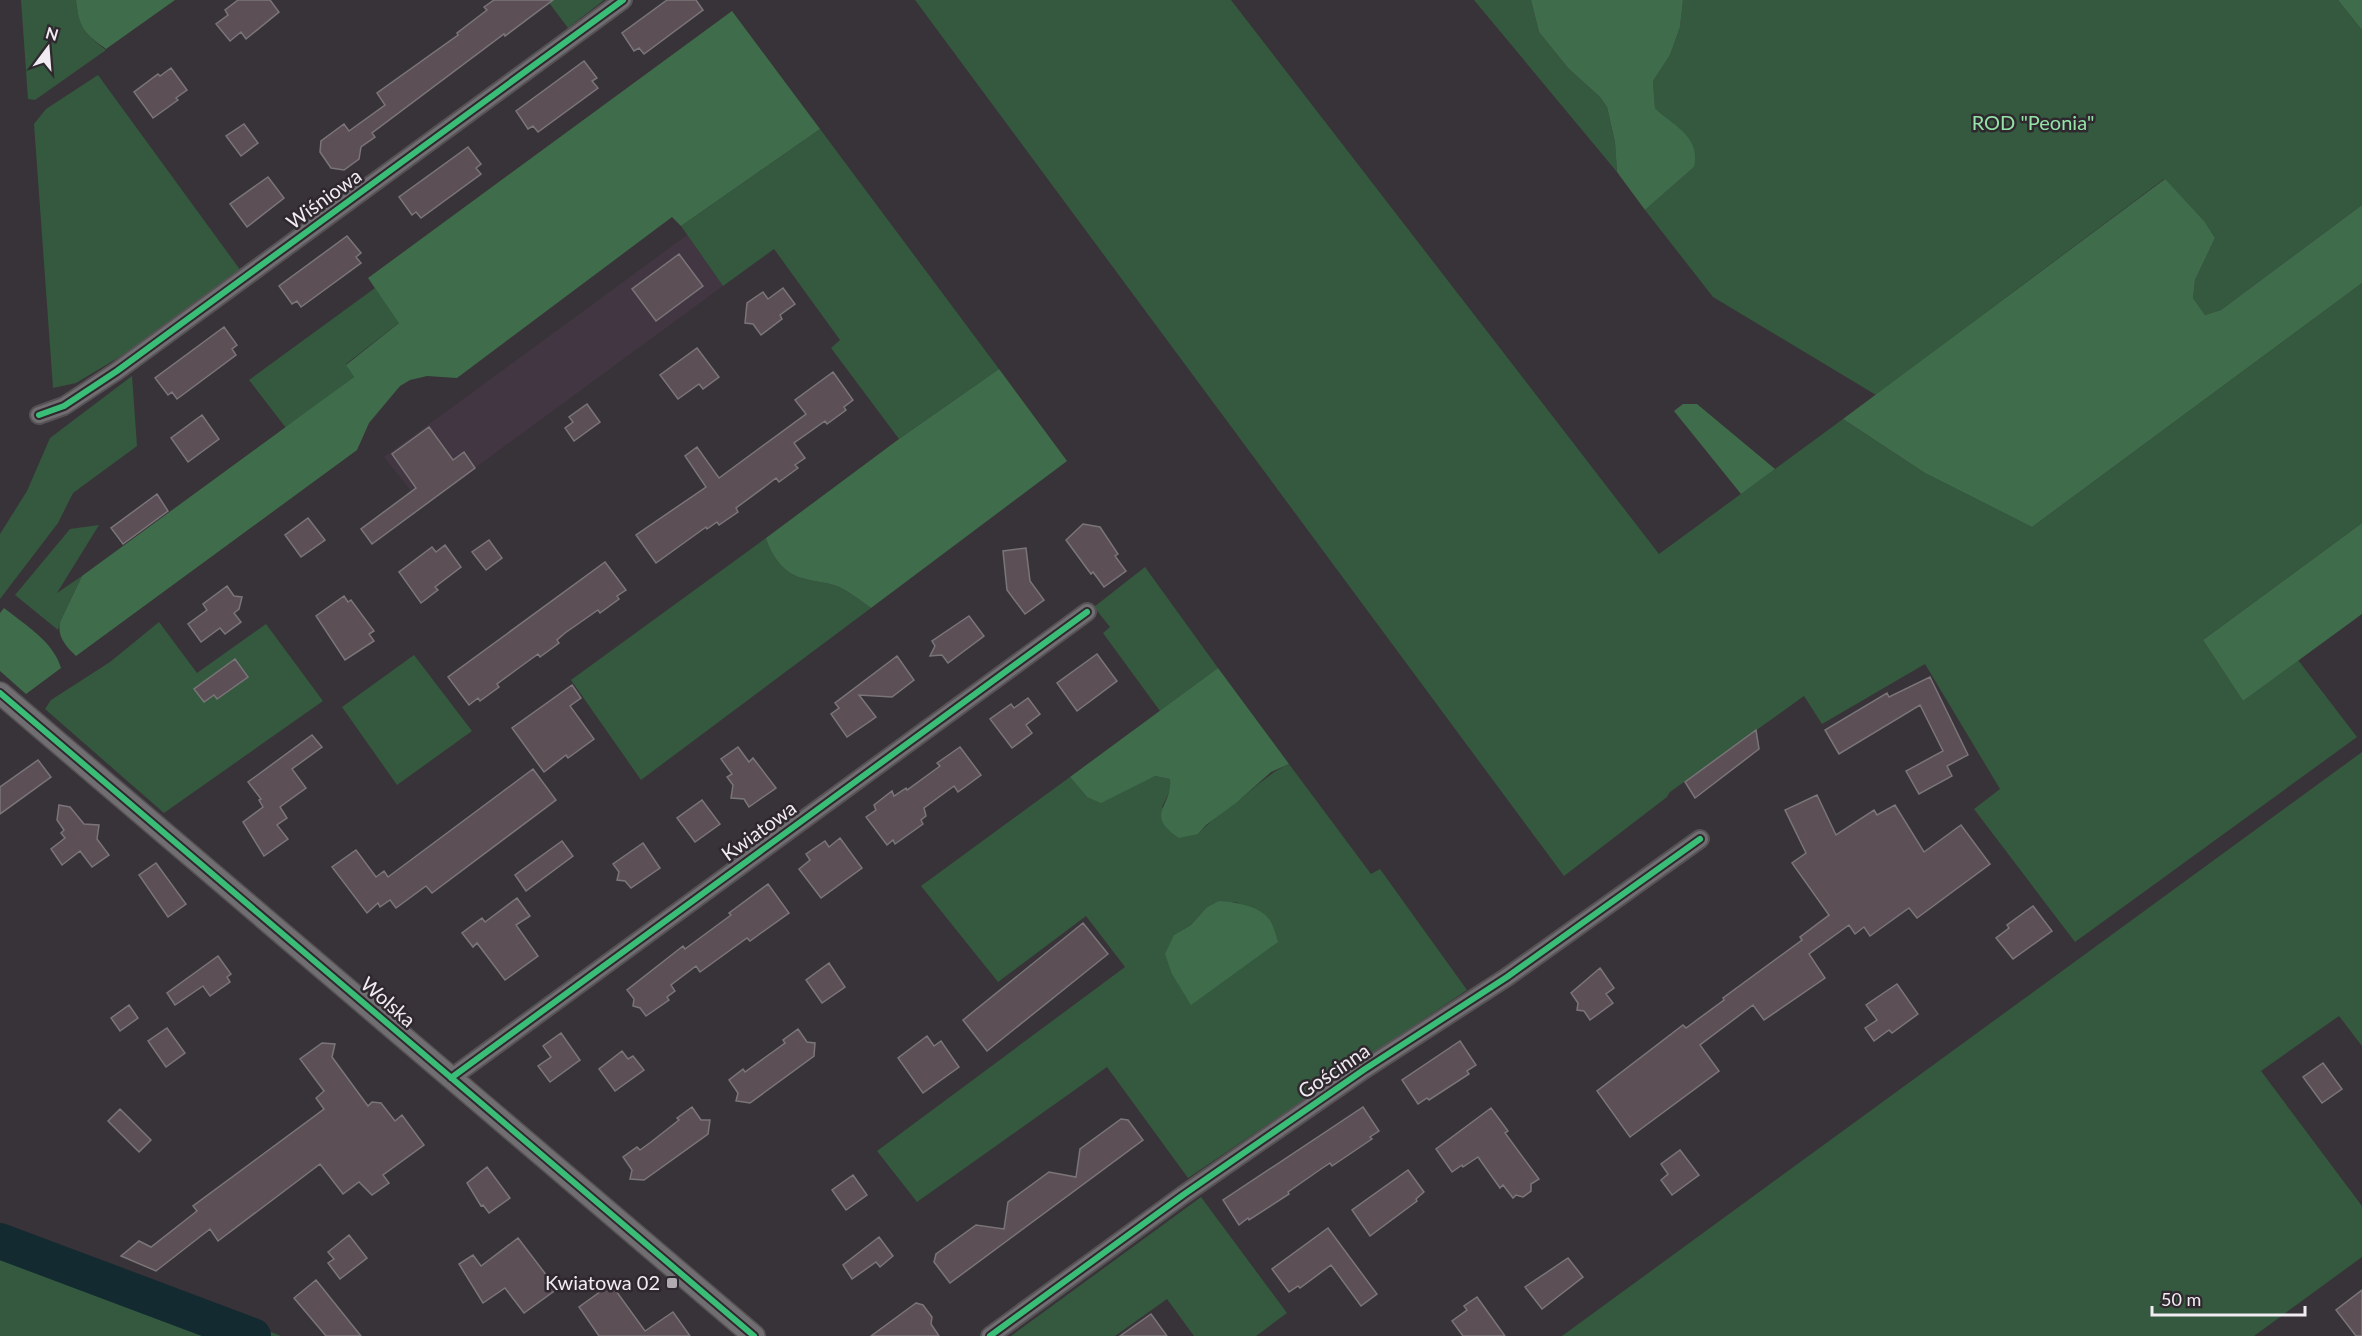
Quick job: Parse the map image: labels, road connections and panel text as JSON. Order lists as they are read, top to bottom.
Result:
{
  "streets": {
    "street": [
      "Wiśniowa",
      "Kwiatowa",
      "Wolska",
      "Gościnna"
    ]
  },
  "crossings": [
    ["Kwiatowa", "Wolska"]
  ],
  "parks": ["ROD \"Peonia\""],
  "places": {
    "transit": ["Kwiatowa 02"]
  },
  "scale_bar": "50 m",
  "north": "top"
}
